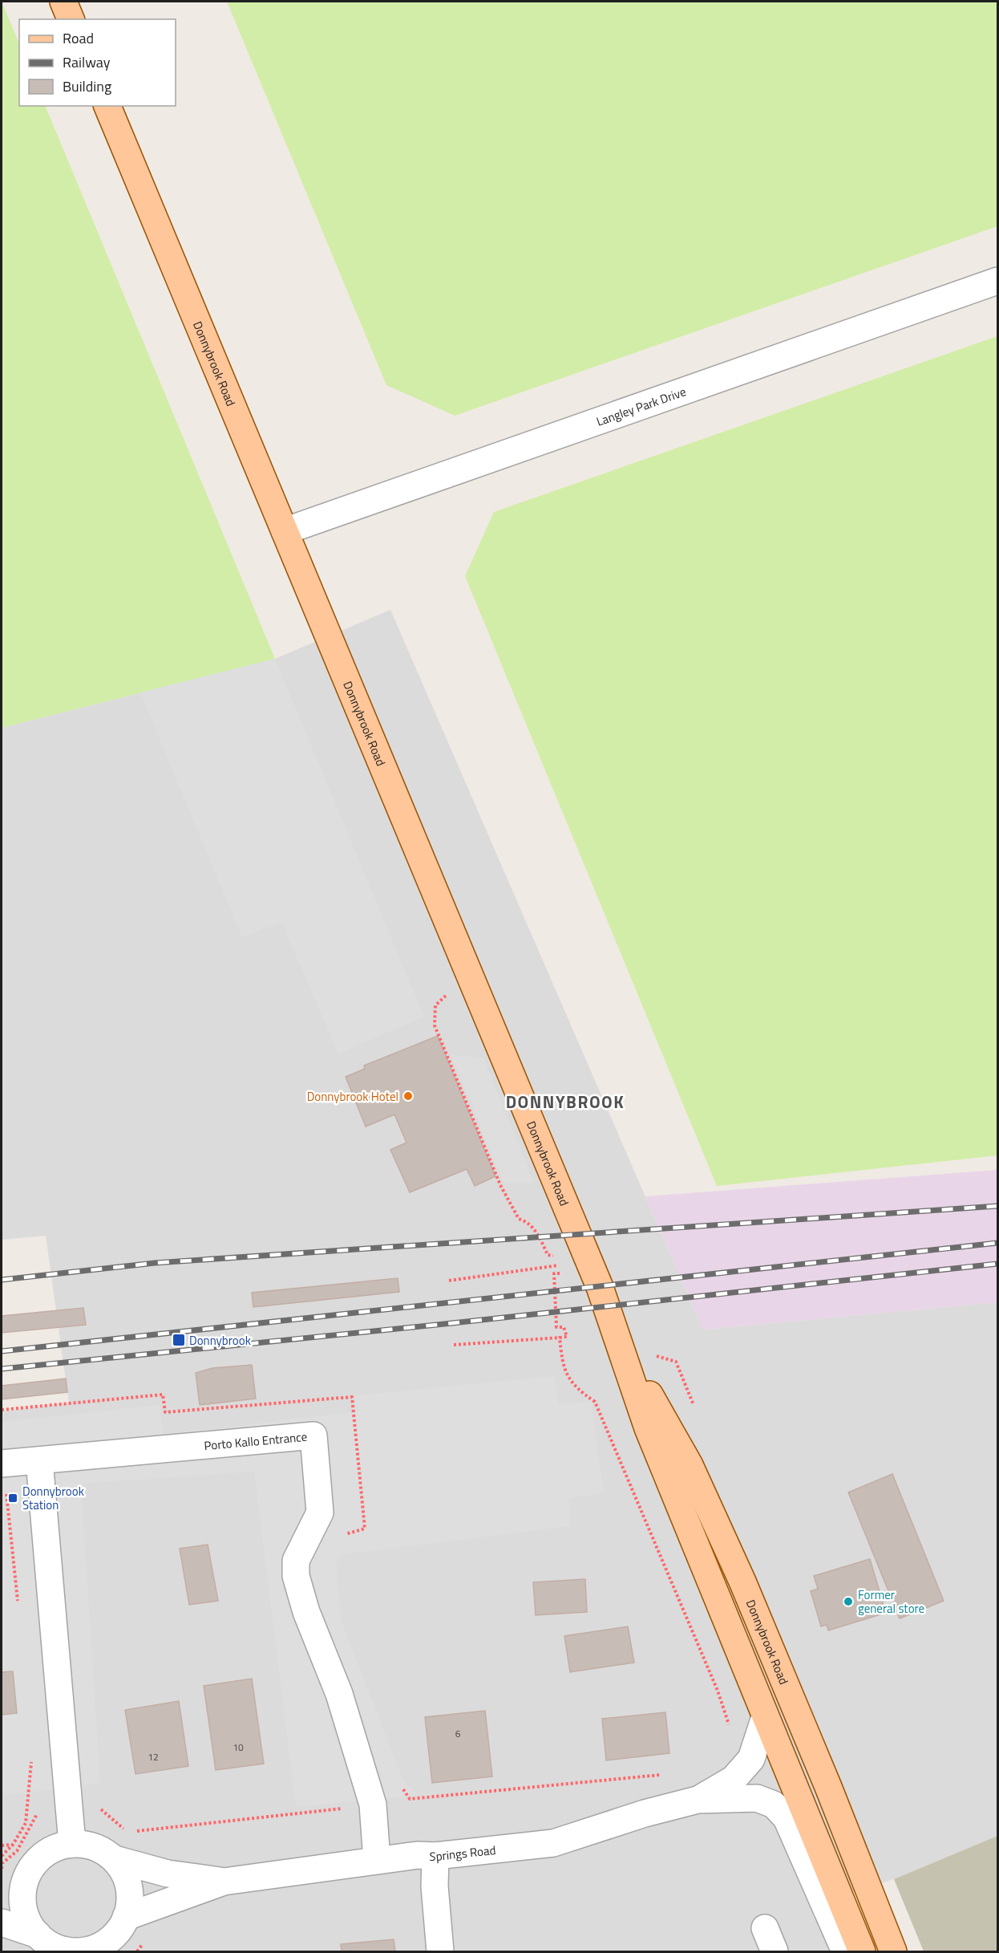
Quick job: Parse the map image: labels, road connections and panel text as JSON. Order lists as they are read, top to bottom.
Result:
{
  "streets": {
    "main road": ["Donnybrook Road"],
    "street": ["Langley Park Drive", "Porto Kallo Entrance", "Springs Road"]
  },
  "crossings": [
    ["Donnybrook Road", "Langley Park Drive"],
    ["Donnybrook Road", "Springs Road"],
    ["Porto Kallo Entrance", "Springs Road"]
  ],
  "districts": ["DONNYBROOK"],
  "places": {
    "other": ["Donnybrook Hotel", "Former general store"],
    "transit": ["Donnybrook", "Donnybrook Station"]
  },
  "house_numbers": ["6", "10", "12"],
  "legend": ["Road", "Railway", "Building"]
}
